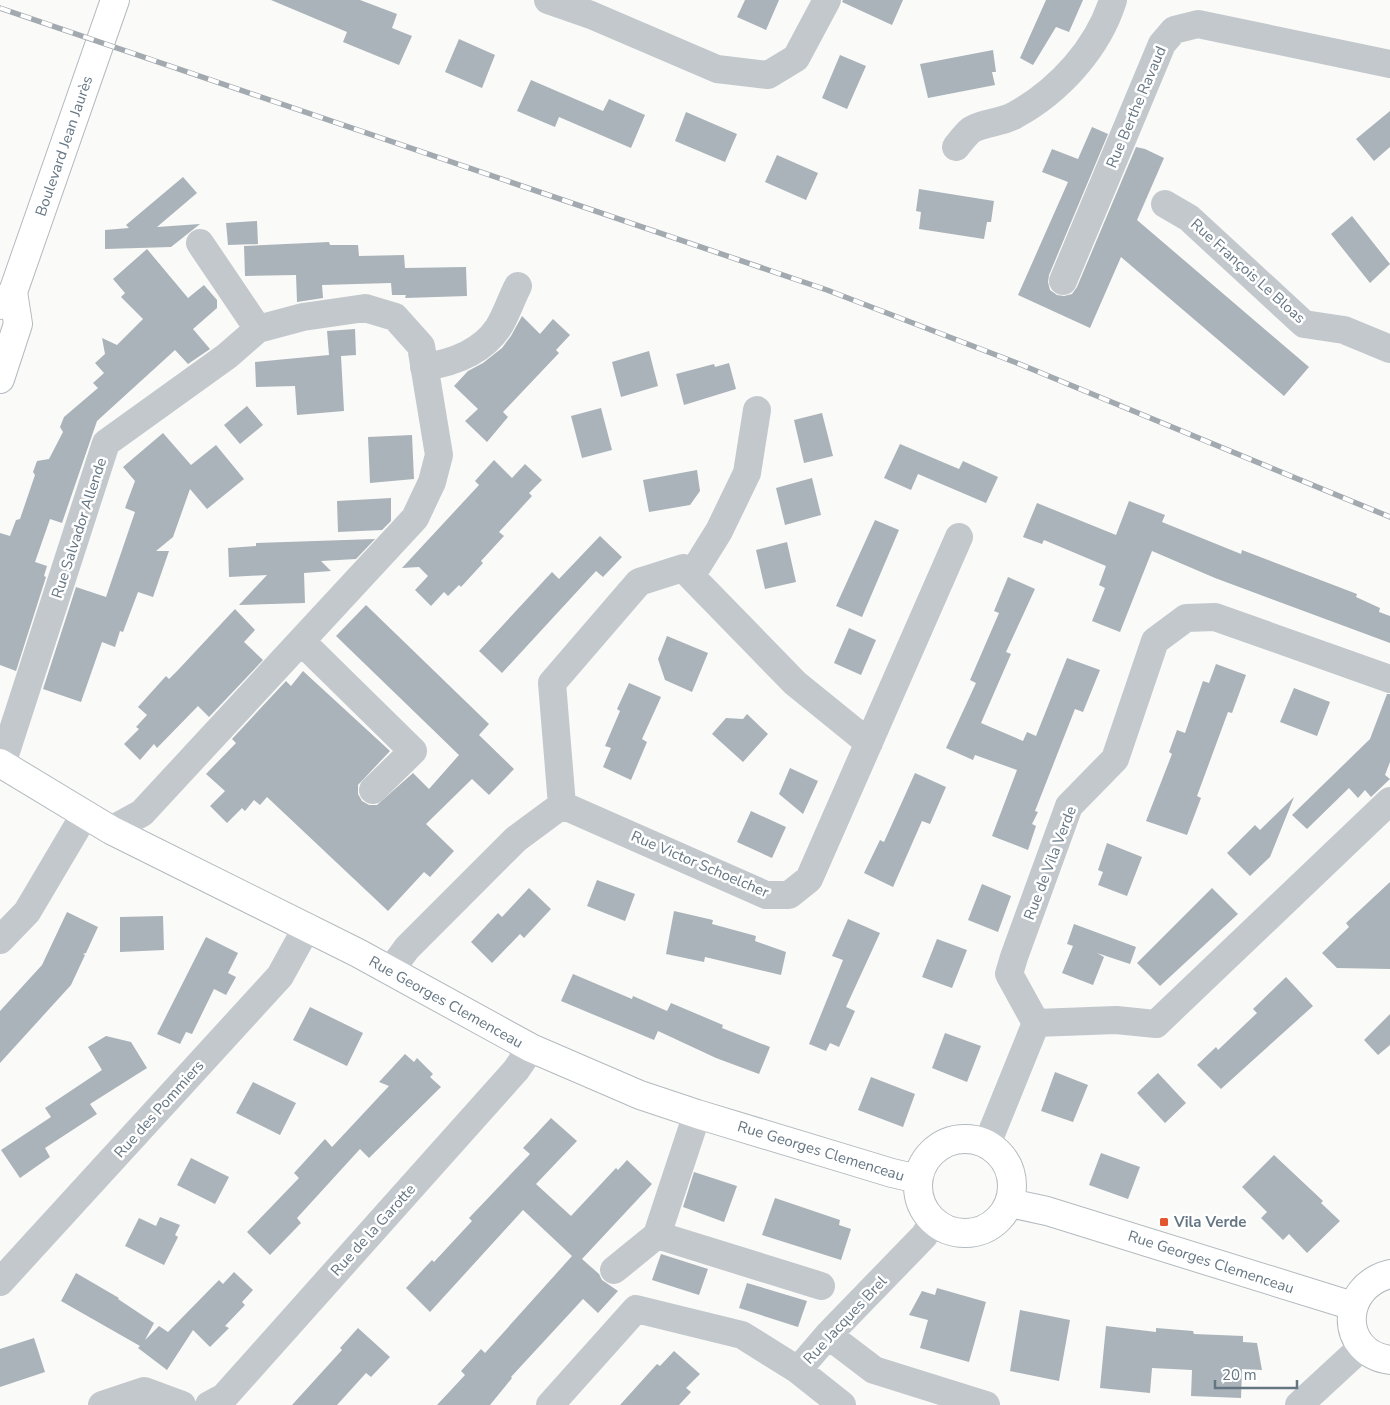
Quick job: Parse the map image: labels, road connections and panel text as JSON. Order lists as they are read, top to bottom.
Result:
{
  "streets": {
    "street": [
      "Rue Berthe Ravaud",
      "Boulevard Jean Jaurès",
      "Rue François Le Bloas",
      "Rue Salvador Allende",
      "Rue de Vila Verde",
      "Rue Victor Schoelcher",
      "Rue Georges Clemenceau",
      "Rue des Pommiers",
      "Rue de la Garotte",
      "Rue Jacques Brel"
    ]
  },
  "crossings": [
    ["Rue Salvador Allende", "Rue Georges Clemenceau"],
    ["Rue Georges Clemenceau", "Rue des Pommiers"],
    ["Rue Georges Clemenceau", "Rue de la Garotte"],
    ["Rue Georges Clemenceau", "Rue Jacques Brel"]
  ],
  "places": {
    "transit": ["Vila Verde"]
  },
  "scale_bar": "20 m"
}
